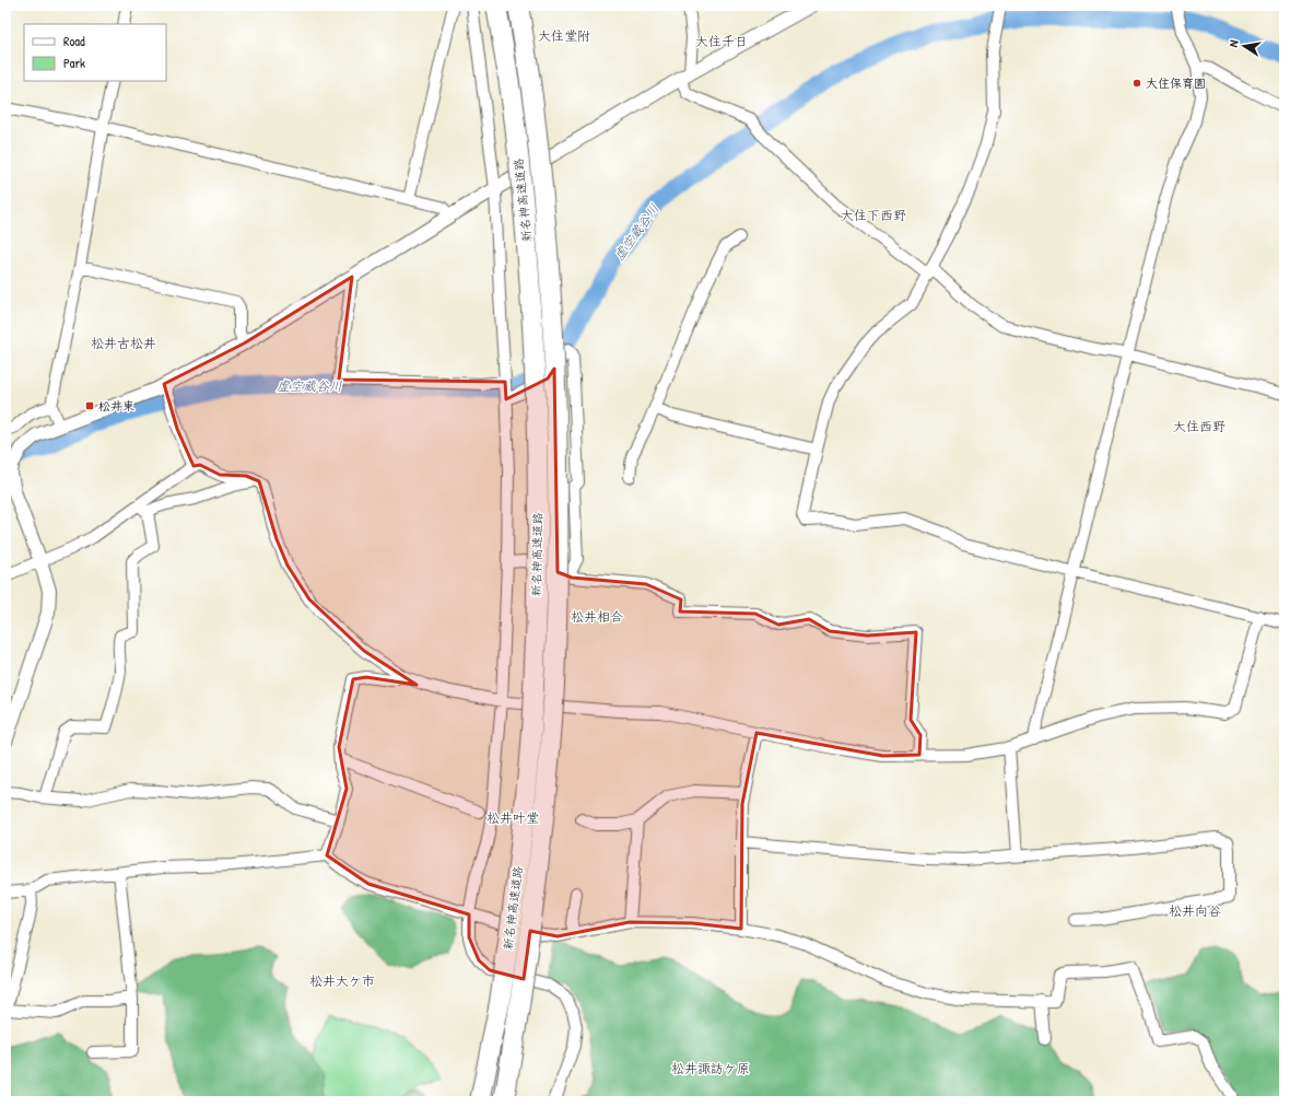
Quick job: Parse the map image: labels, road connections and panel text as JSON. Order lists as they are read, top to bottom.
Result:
{
  "streets": {
    "highway": ["新名神高速道路"]
  },
  "districts": [
    "大住堂附",
    "大住千日",
    "大住下西野",
    "松井古松井",
    "大住西野",
    "松井相合",
    "松井叶堂",
    "松井向谷",
    "松井大ケ市",
    "松井諏訪ケ原"
  ],
  "water": ["虚空蔵谷川"],
  "places": {
    "other": ["大住保育園"],
    "transit": ["松井東"]
  },
  "legend": ["Road", "Park"],
  "north": "left"
}
